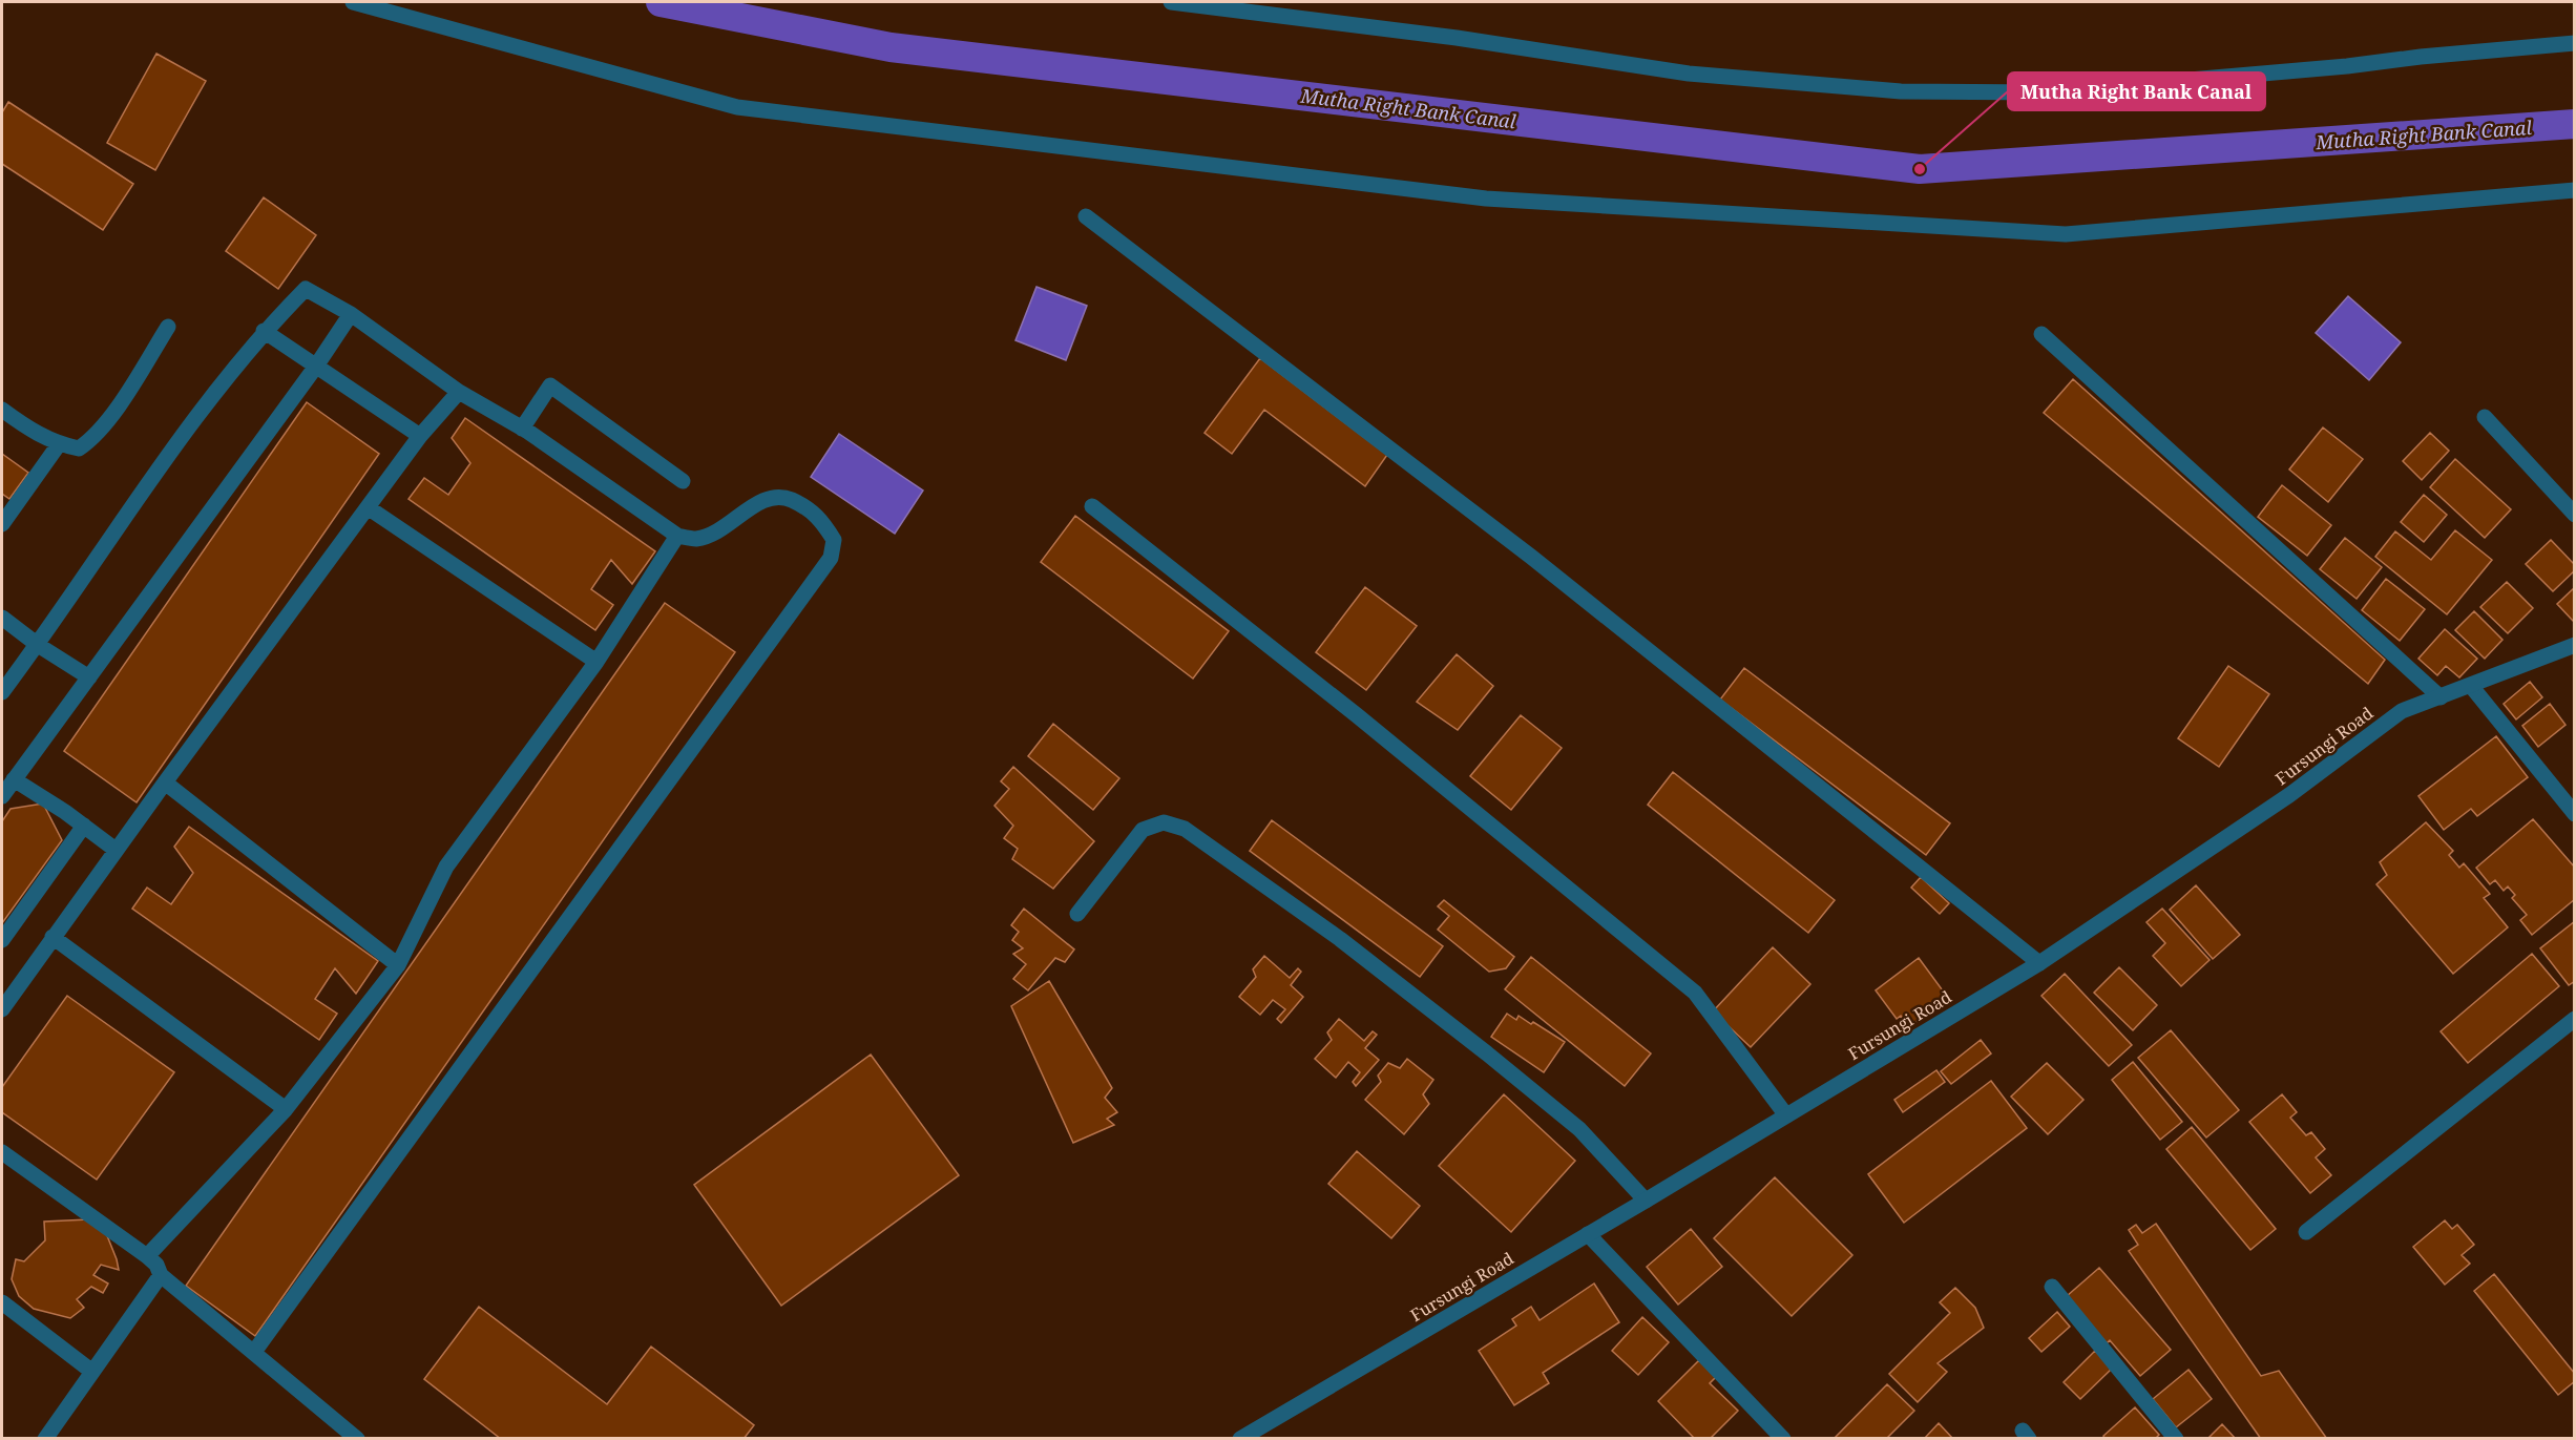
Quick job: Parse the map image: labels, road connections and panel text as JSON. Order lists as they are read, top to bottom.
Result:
{
  "streets": {
    "street": ["Fursungi Road"]
  },
  "water": ["Mutha Right Bank Canal"],
  "places": ["Mutha Right Bank Canal"]
}
